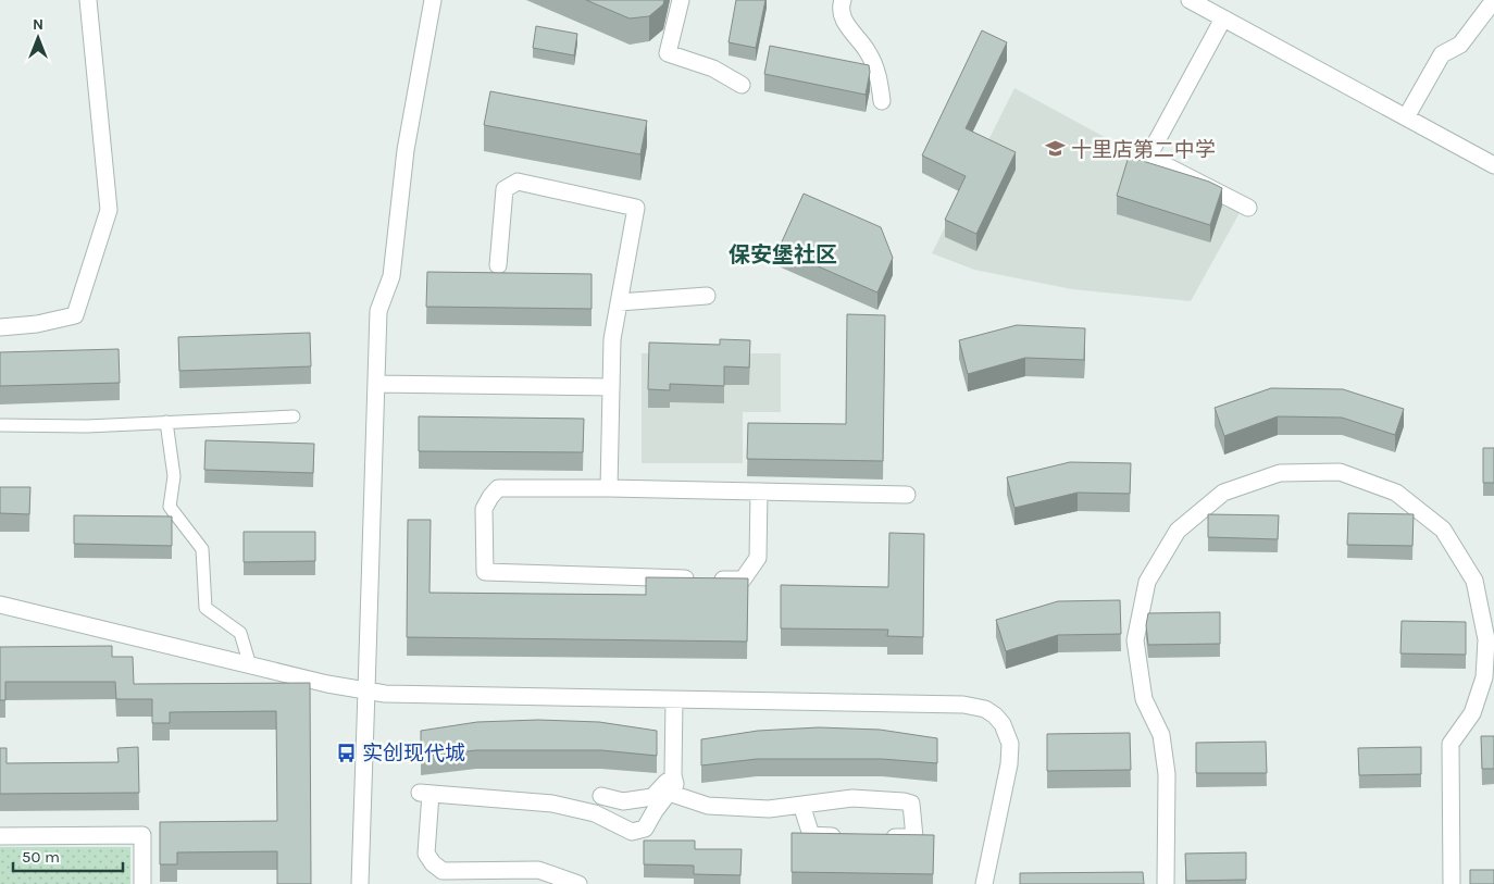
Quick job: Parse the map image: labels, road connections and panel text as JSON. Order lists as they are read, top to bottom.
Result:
{
  "districts": ["保安堡社区"],
  "places": {
    "school or university": ["十里店第二中学"],
    "bus stop": ["实创现代城"]
  },
  "scale_bar": "50 m",
  "north": "top"
}
